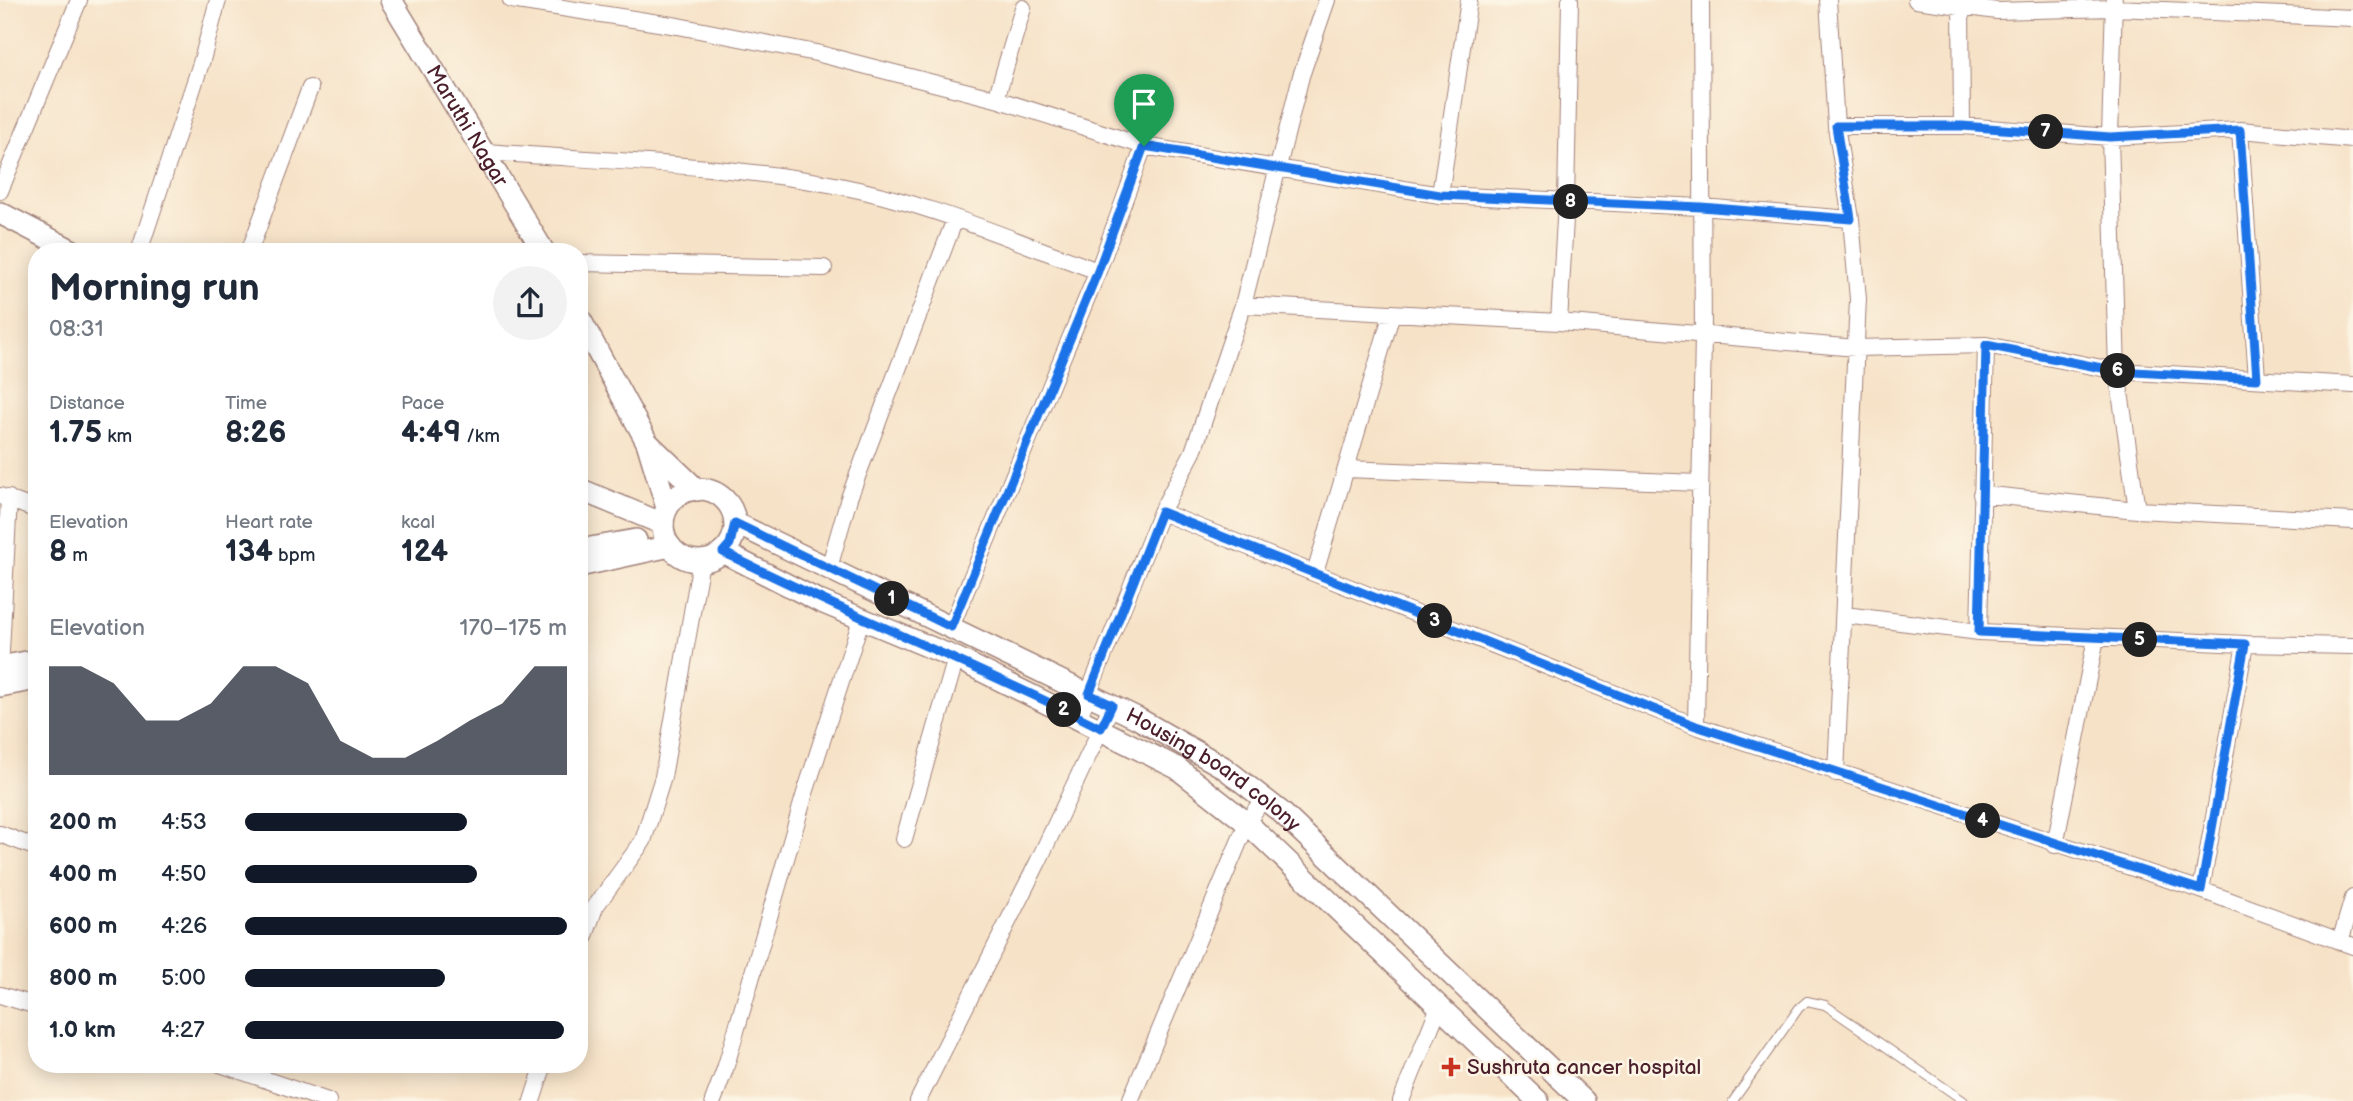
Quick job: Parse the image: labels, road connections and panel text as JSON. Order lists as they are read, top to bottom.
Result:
{
  "streets": {
    "street": ["Maruthi Nagar", "Housing board colony"]
  },
  "places": {
    "health": ["Sushruta cancer hospital"]
  },
  "page": {
    "pins": [
      "7",
      "8",
      "6",
      "1",
      "3",
      "5",
      "2",
      "4"
    ],
    "heading": ["Morning run", "08:31"],
    "stats": [
      ["Distance", "1.75 km"],
      ["Time", "8:26"],
      ["Pace", "4:49 /km"],
      ["Elevation", "8 m"],
      ["Heart rate", "134 bpm"],
      ["kcal", "124"]
    ],
    "chart": ["Elevation", "170–175 m"],
    "list": [
      {
        "name": "200 m",
        "note": "4:53"
      },
      {
        "name": "400 m",
        "note": "4:50"
      },
      {
        "name": "600 m",
        "note": "4:26"
      },
      {
        "name": "800 m",
        "note": "5:00"
      },
      {
        "name": "1.0 km",
        "note": "4:27"
      }
    ]
  }
}
